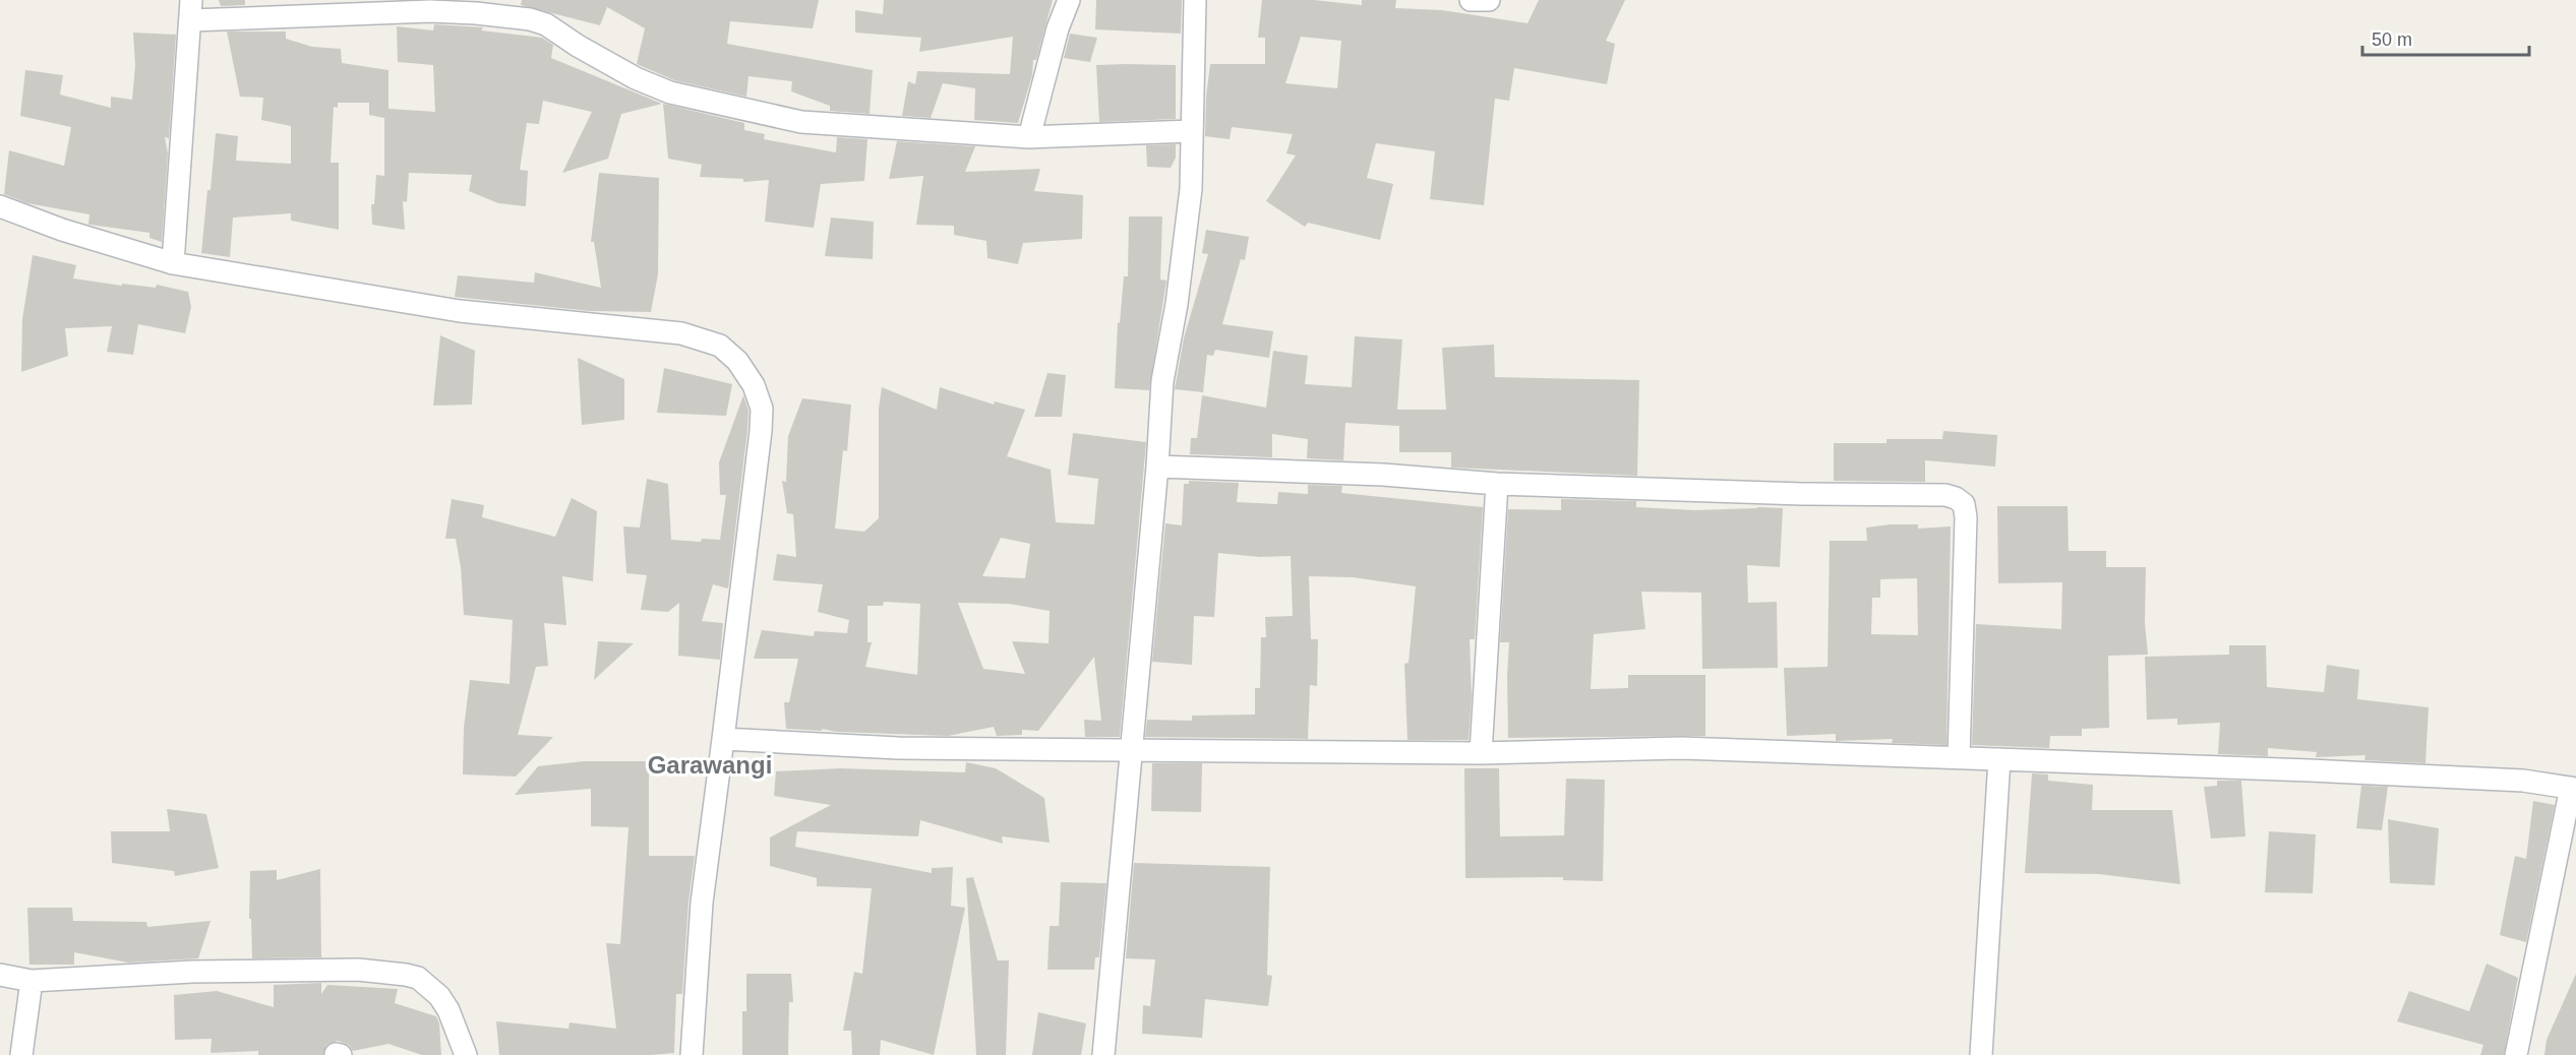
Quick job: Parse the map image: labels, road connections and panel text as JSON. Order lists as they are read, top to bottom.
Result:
{
  "districts": ["Garawangi"],
  "scale_bar": "50 m"
}
